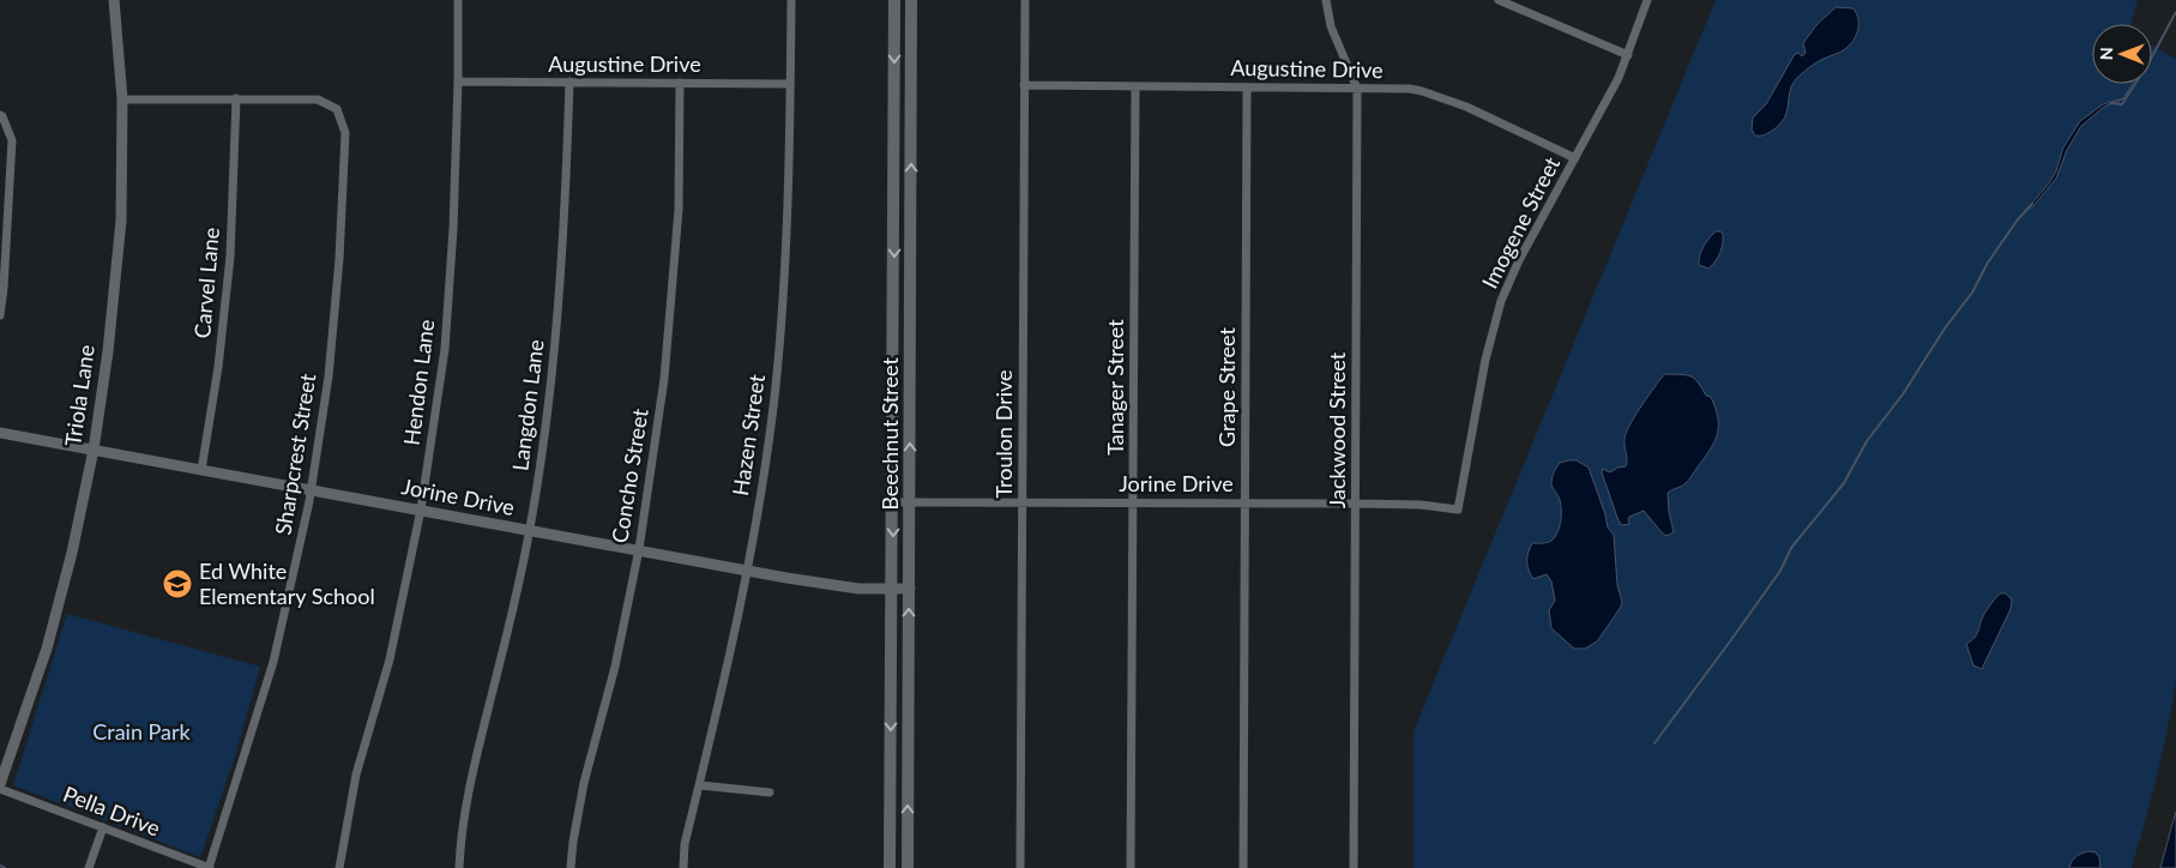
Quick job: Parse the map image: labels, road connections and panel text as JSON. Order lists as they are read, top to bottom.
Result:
{
  "streets": {
    "main road": ["Beechnut Street"],
    "street": [
      "Augustine Drive",
      "Imogene Street",
      "Carvel Lane",
      "Hendon Lane",
      "Tanager Street",
      "Grape Street",
      "Triola Lane",
      "Langdon Lane",
      "Jackwood Street",
      "Troulon Drive",
      "Hazen Street",
      "Sharpcrest Street",
      "Concho Street",
      "Jorine Drive",
      "Pella Drive"
    ]
  },
  "crossings": [
    ["Augustine Drive", "Imogene Street"],
    ["Augustine Drive", "Hendon Lane"],
    ["Augustine Drive", "Tanager Street"],
    ["Augustine Drive", "Grape Street"],
    ["Augustine Drive", "Langdon Lane"],
    ["Augustine Drive", "Jackwood Street"],
    ["Augustine Drive", "Troulon Drive"],
    ["Augustine Drive", "Hazen Street"],
    ["Augustine Drive", "Concho Street"],
    ["Imogene Street", "Jorine Drive"],
    ["Carvel Lane", "Sharpcrest Street"],
    ["Carvel Lane", "Jorine Drive"],
    ["Hendon Lane", "Jorine Drive"],
    ["Tanager Street", "Jorine Drive"],
    ["Grape Street", "Jorine Drive"],
    ["Triola Lane", "Jorine Drive"],
    ["Langdon Lane", "Jorine Drive"],
    ["Jackwood Street", "Jorine Drive"],
    ["Beechnut Street", "Jorine Drive"],
    ["Troulon Drive", "Jorine Drive"],
    ["Hazen Street", "Jorine Drive"],
    ["Sharpcrest Street", "Jorine Drive"],
    ["Sharpcrest Street", "Pella Drive"],
    ["Concho Street", "Jorine Drive"]
  ],
  "parks": ["Crain Park"],
  "places": {
    "school or university": ["Ed White Elementary School"]
  },
  "north": "left"
}
